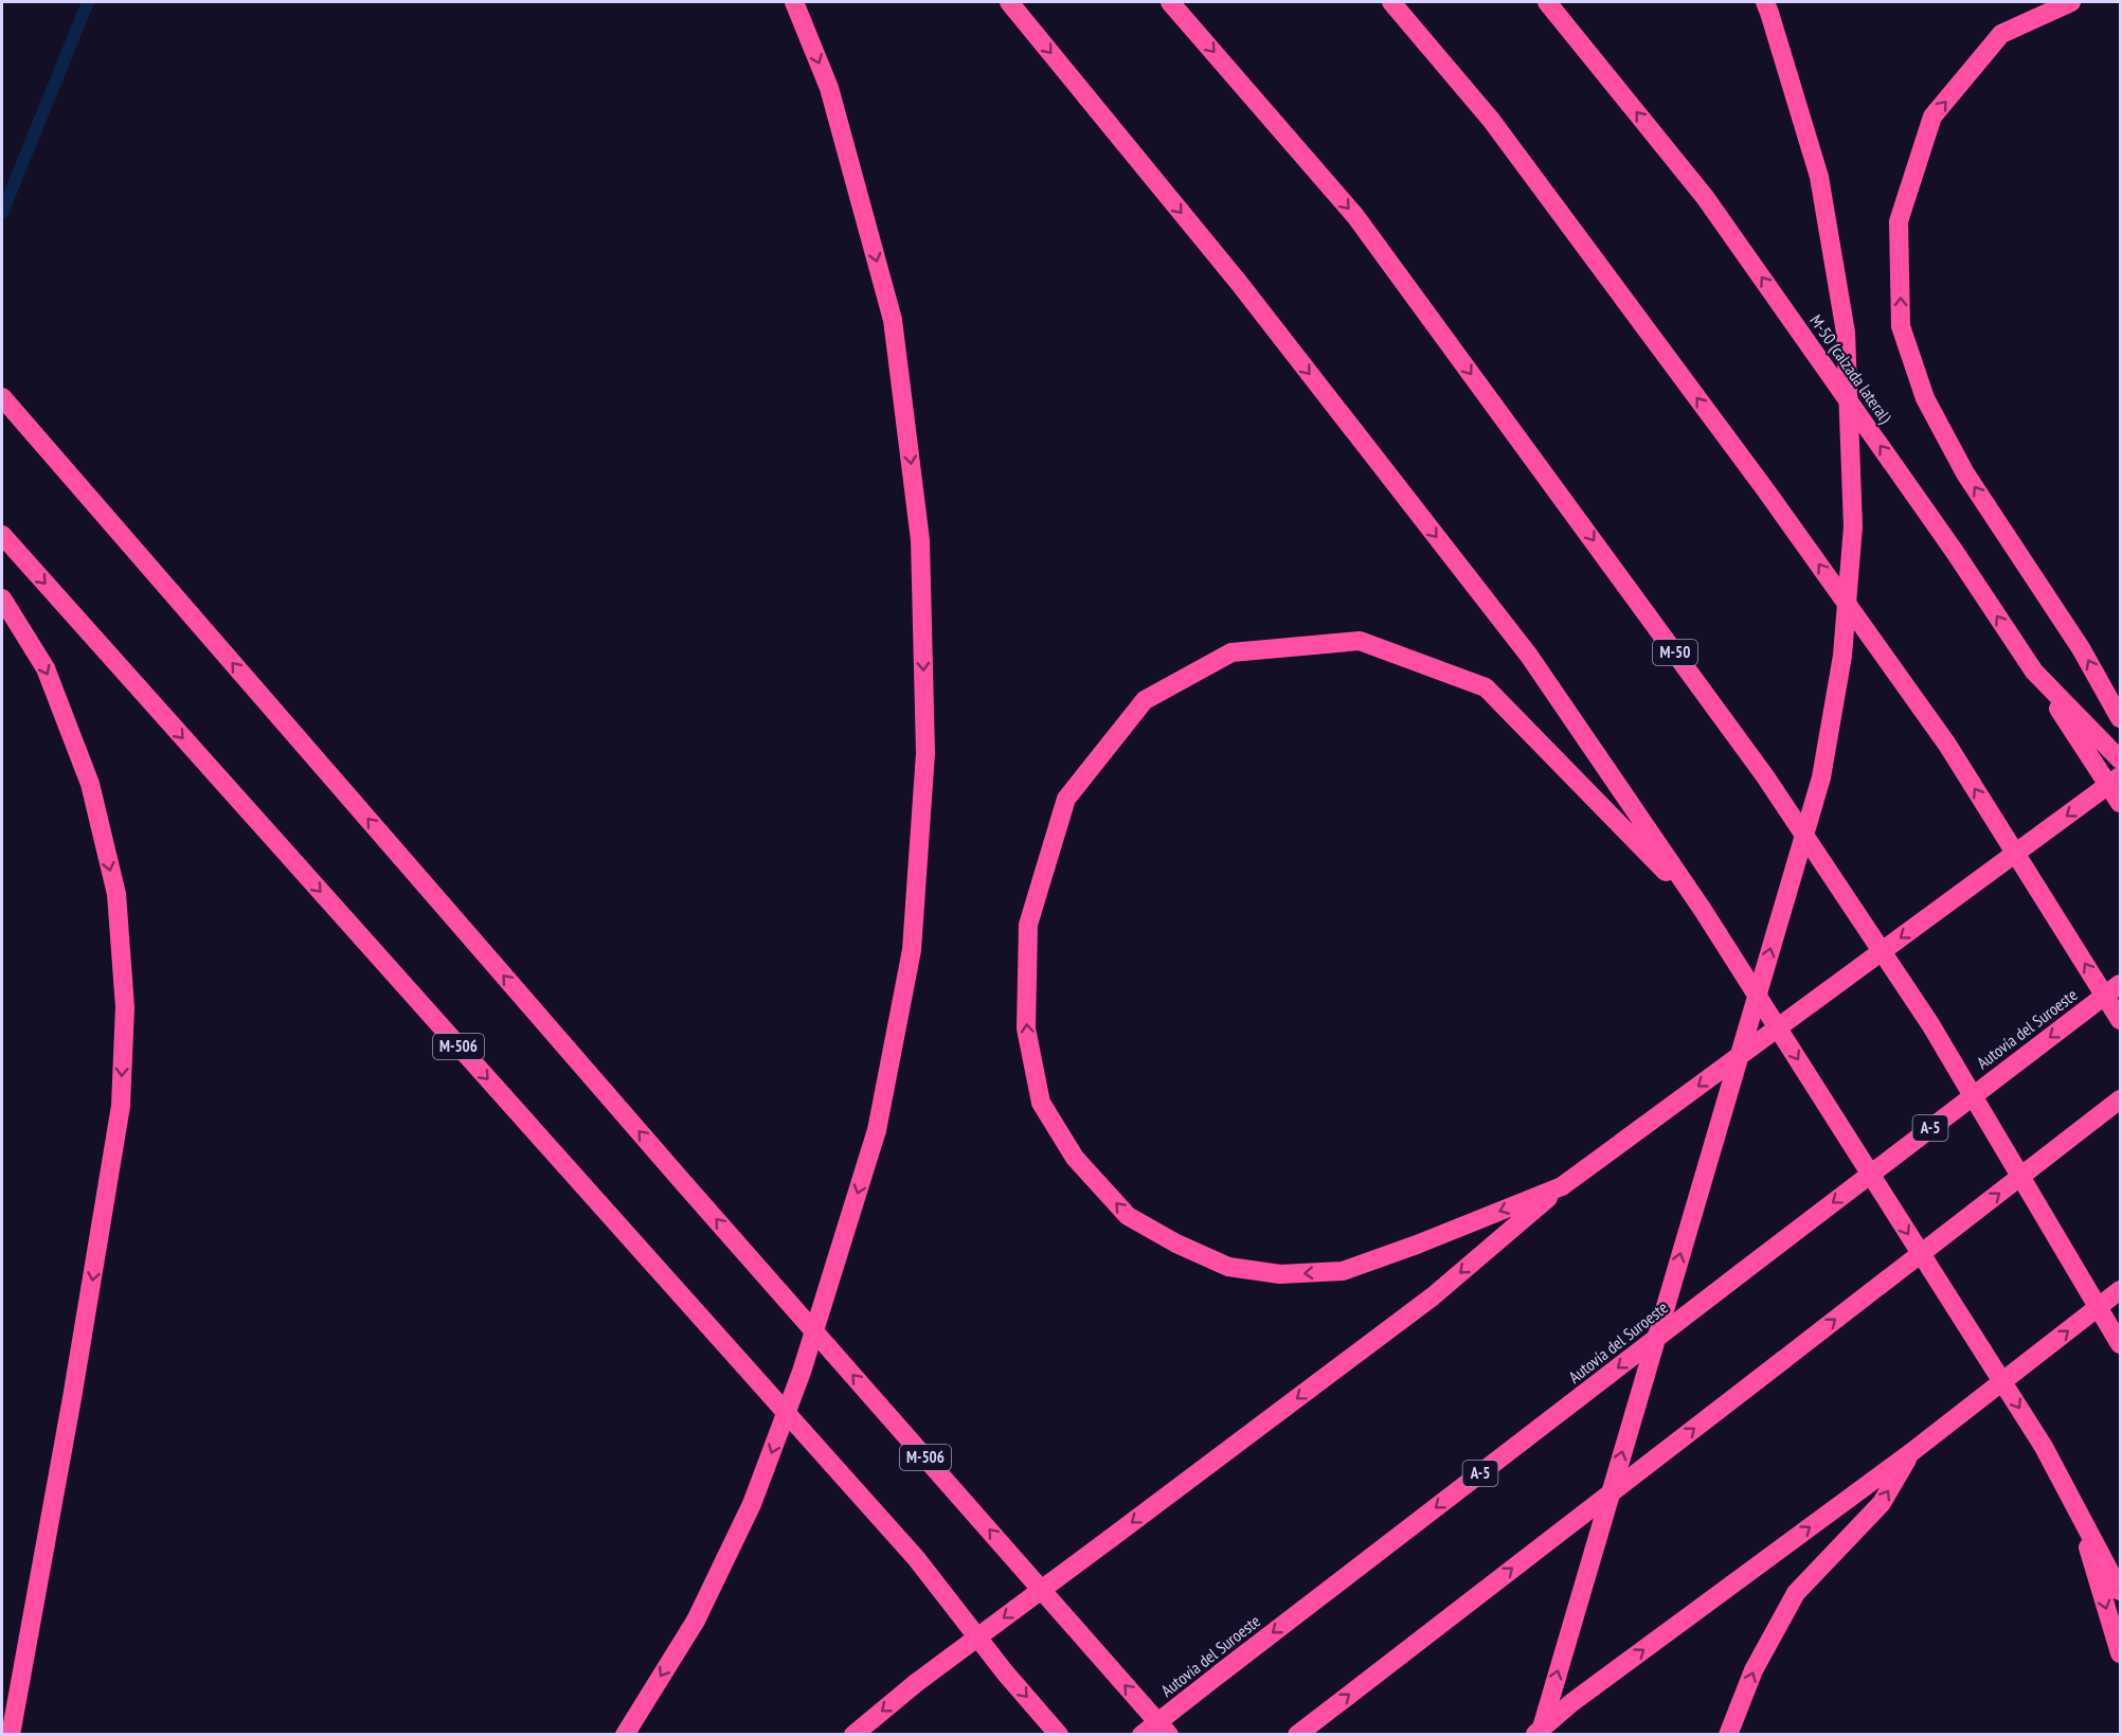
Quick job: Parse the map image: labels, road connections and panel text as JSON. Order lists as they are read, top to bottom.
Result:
{
  "streets": {
    "highway": [
      "M-50 (calzada lateral)",
      "M-50",
      "Autovía del Suroeste",
      "M-506",
      "A-5"
    ]
  }
}
